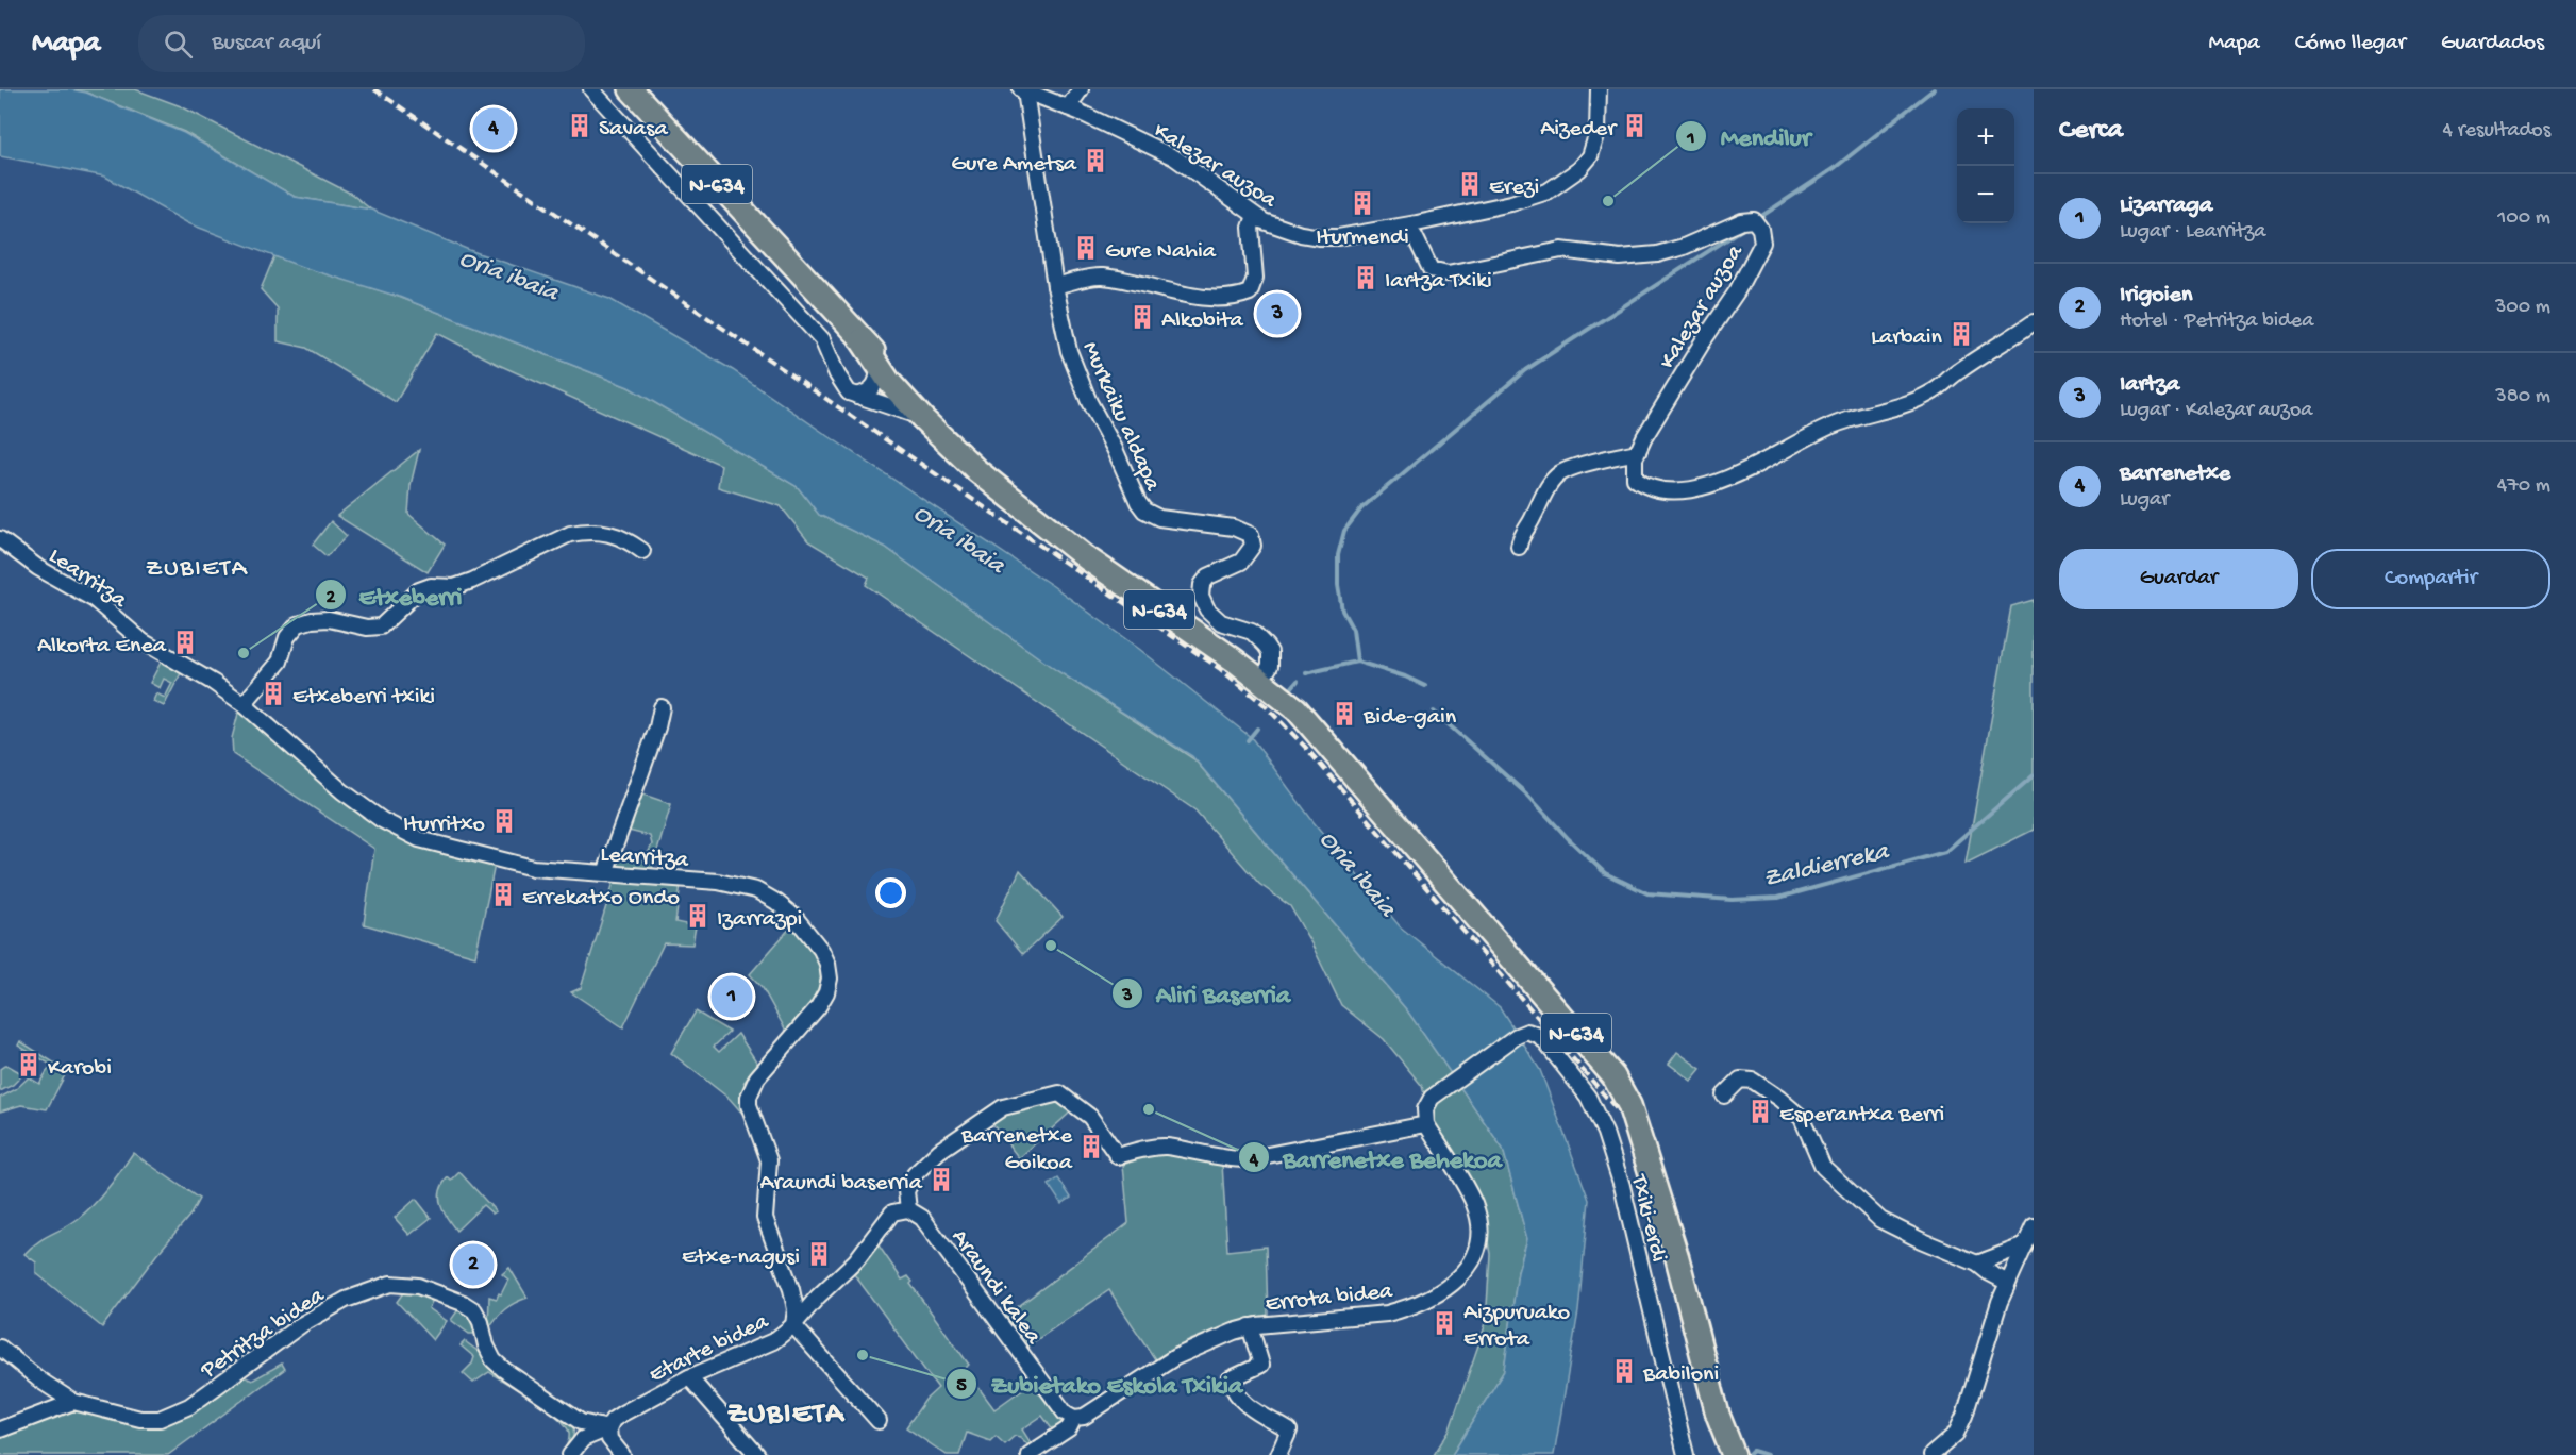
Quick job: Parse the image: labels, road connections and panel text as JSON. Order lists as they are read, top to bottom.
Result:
{
  "streets": {
    "highway": ["N-634"],
    "street": [
      "Kalezar auzoa",
      "Murkaiku aldapa",
      "Learritza",
      "Txiki-erdi",
      "Araundi kalea",
      "Errota bidea",
      "Petritza bidea",
      "Etarte bidea"
    ]
  },
  "crossings": [
    ["Kalezar auzoa", "Murkaiku aldapa"],
    ["N-634", "Murkaiku aldapa"],
    ["Learritza", "Etarte bidea"],
    ["Txiki-erdi", "Errota bidea"],
    ["Araundi kalea", "Errota bidea"],
    ["Araundi kalea", "Etarte bidea"],
    ["Petritza bidea", "Etarte bidea"]
  ],
  "districts": ["ZUBIETA", "ZUBIETA"],
  "water": ["Oria ibaia", "Zaldierreka"],
  "places": {
    "building": [
      "Savasa",
      "Aizeder",
      "Gure Ametsa",
      "Erezi",
      "Iturmendi",
      "Gure Nahia",
      "Iartza Txiki",
      "Alkobita",
      "Larbain",
      "Alkorta Enea",
      "Etxeberri txiki",
      "Bide-gain",
      "Iturritxo",
      "Errekatxo Ondo",
      "Izarrazpi",
      "Karobi",
      "Esperantxa Berri",
      "Barrenetxe Goikoa",
      "Araundi baserria",
      "Etxe-nagusi",
      "Aizpuruako Errota",
      "Babiloni"
    ],
    "other": [
      "Mendilur",
      "Etxeberri",
      "Aliri Baserria",
      "Barrenetxe Behekoa",
      "Zubietako Eskola Txikia"
    ]
  },
  "page": {
    "header": "Mapa",
    "search": "Buscar aquí",
    "nav": ["Mapa", "Cómo llegar", "Guardados"],
    "heading": ["Cerca", "4 resultados"],
    "pins": [
      "4",
      "3",
      "1",
      "2"
    ],
    "map_buttons": ["+", "−"],
    "list": [
      {
        "mark": "1",
        "name": "Lizarraga",
        "note": "Lugar · Learritza",
        "value": "100 m"
      },
      {
        "mark": "2",
        "name": "Irigoien",
        "note": "Hotel · Petritza bidea",
        "value": "300 m"
      },
      {
        "mark": "3",
        "name": "Iartza",
        "note": "Lugar · Kalezar auzoa",
        "value": "380 m"
      },
      {
        "mark": "4",
        "name": "Barrenetxe",
        "note": "Lugar",
        "value": "470 m"
      }
    ],
    "buttons": ["Guardar", "Compartir"]
  }
}
